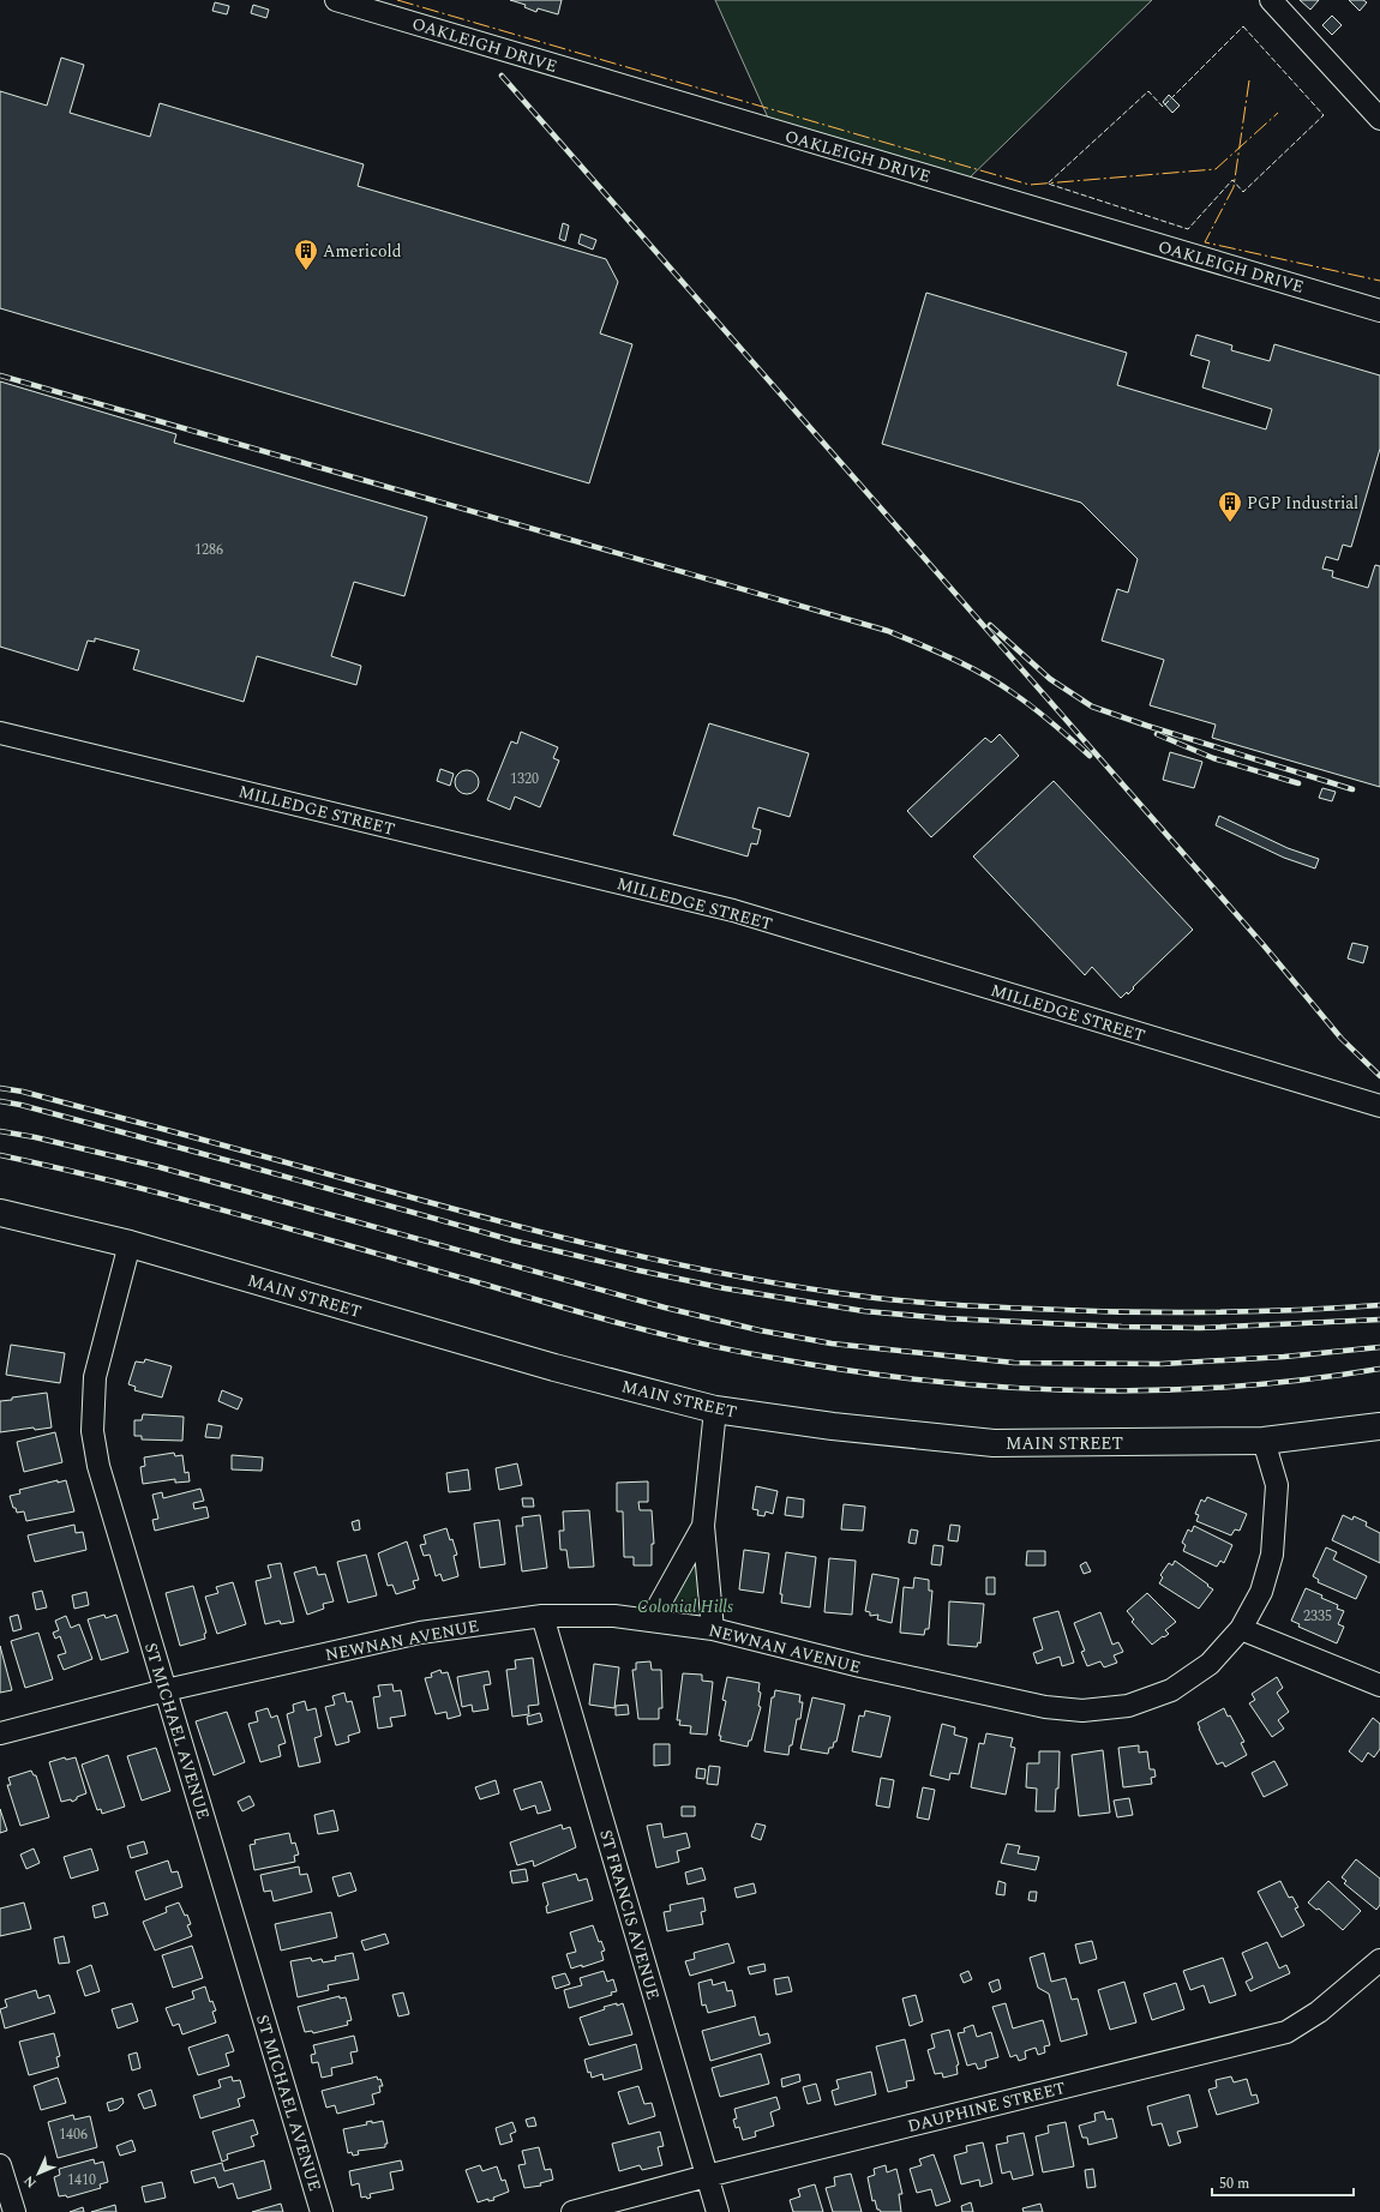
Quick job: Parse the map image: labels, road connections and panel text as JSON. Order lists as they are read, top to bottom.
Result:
{
  "streets": {
    "main road": ["MAIN STREET"],
    "street": [
      "OAKLEIGH DRIVE",
      "MILLEDGE STREET",
      "NEWNAN AVENUE",
      "ST MICHAEL AVENUE",
      "ST FRANCIS AVENUE",
      "DAUPHINE STREET"
    ]
  },
  "crossings": [
    ["MAIN STREET", "NEWNAN AVENUE"],
    ["MAIN STREET", "ST MICHAEL AVENUE"],
    ["NEWNAN AVENUE", "ST MICHAEL AVENUE"],
    ["NEWNAN AVENUE", "ST FRANCIS AVENUE"],
    ["ST FRANCIS AVENUE", "DAUPHINE STREET"]
  ],
  "parks": ["Colonial Hills"],
  "places": {
    "building": ["Americold", "PGP Industrial"]
  },
  "house_numbers": [
    "1286",
    "1320",
    "2335",
    "1406",
    "1410"
  ],
  "scale_bar": "50 m",
  "north": "bottom left"
}
